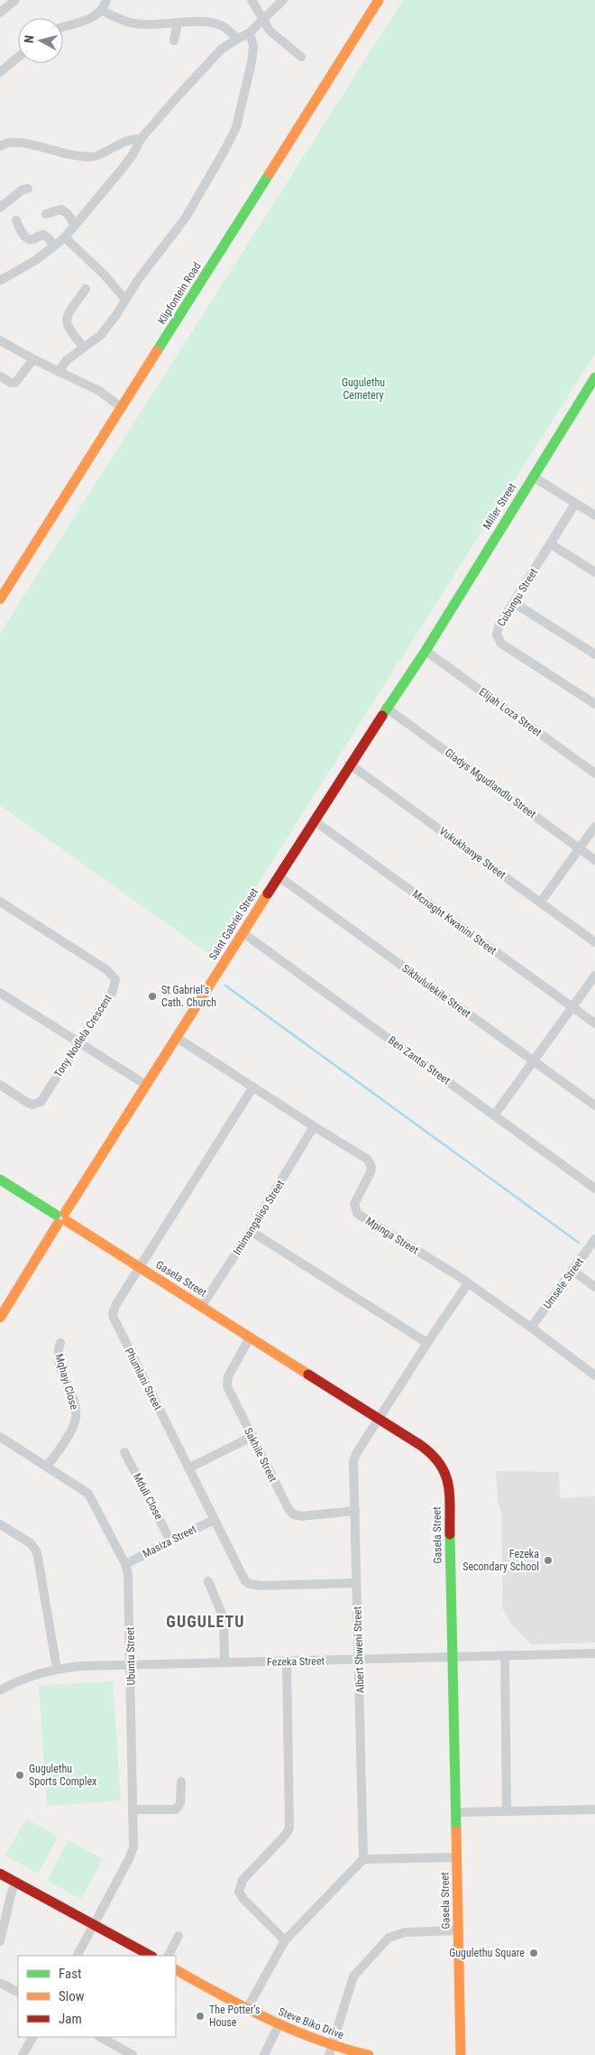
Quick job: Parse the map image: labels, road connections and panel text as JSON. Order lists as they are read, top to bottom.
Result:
{
  "streets": {
    "street": [
      "Klipfontein Road",
      "Miller Street",
      "Cubungu Street",
      "Elijah Loza Street",
      "Gladys Mgudlandlu Street",
      "Vukukhanye Street",
      "Mcnaght Kwanini Street",
      "Saint Gabriel Street",
      "Sikhululekile Street",
      "Tony Nodlela Crescent",
      "Ben Zantsi Street",
      "Imimangaliso Street",
      "Mpinga Street",
      "Gasela Street",
      "Umsele Street",
      "Phumlani Street",
      "Mqhayi Close",
      "Sakhile Street",
      "Mduli Close",
      "Masiza Street",
      "Albert Shweni Street",
      "Ubuntu Street",
      "Fezeka Street",
      "Steve Biko Drive"
    ]
  },
  "crossings": [
    ["Miller Street", "Elijah Loza Street"],
    ["Miller Street", "Saint Gabriel Street"],
    ["Elijah Loza Street", "Saint Gabriel Street"],
    ["Gladys Mgudlandlu Street", "Saint Gabriel Street"],
    ["Vukukhanye Street", "Saint Gabriel Street"],
    ["Mcnaght Kwanini Street", "Saint Gabriel Street"],
    ["Saint Gabriel Street", "Sikhululekile Street"],
    ["Saint Gabriel Street", "Ben Zantsi Street"],
    ["Saint Gabriel Street", "Mpinga Street"],
    ["Saint Gabriel Street", "Gasela Street"],
    ["Imimangaliso Street", "Mpinga Street"],
    ["Imimangaliso Street", "Gasela Street"],
    ["Mpinga Street", "Umsele Street"],
    ["Mpinga Street", "Phumlani Street"],
    ["Mpinga Street", "Albert Shweni Street"],
    ["Gasela Street", "Phumlani Street"],
    ["Gasela Street", "Sakhile Street"],
    ["Gasela Street", "Albert Shweni Street"],
    ["Gasela Street", "Fezeka Street"],
    ["Phumlani Street", "Masiza Street"],
    ["Phumlani Street", "Albert Shweni Street"],
    ["Mqhayi Close", "Ubuntu Street"],
    ["Sakhile Street", "Albert Shweni Street"],
    ["Mduli Close", "Masiza Street"],
    ["Masiza Street", "Ubuntu Street"],
    ["Albert Shweni Street", "Fezeka Street"],
    ["Ubuntu Street", "Fezeka Street"]
  ],
  "districts": ["GUGULETU"],
  "parks": ["Gugulethu Cemetery"],
  "places": [
    "St Gabriel's Cath. Church",
    "Fezeka Secondary School",
    "Gugulethu Sports Complex",
    "Gugulethu Square",
    "The Potter's House"
  ],
  "legend": ["Fast", "Slow", "Jam"],
  "north": "left"
}
